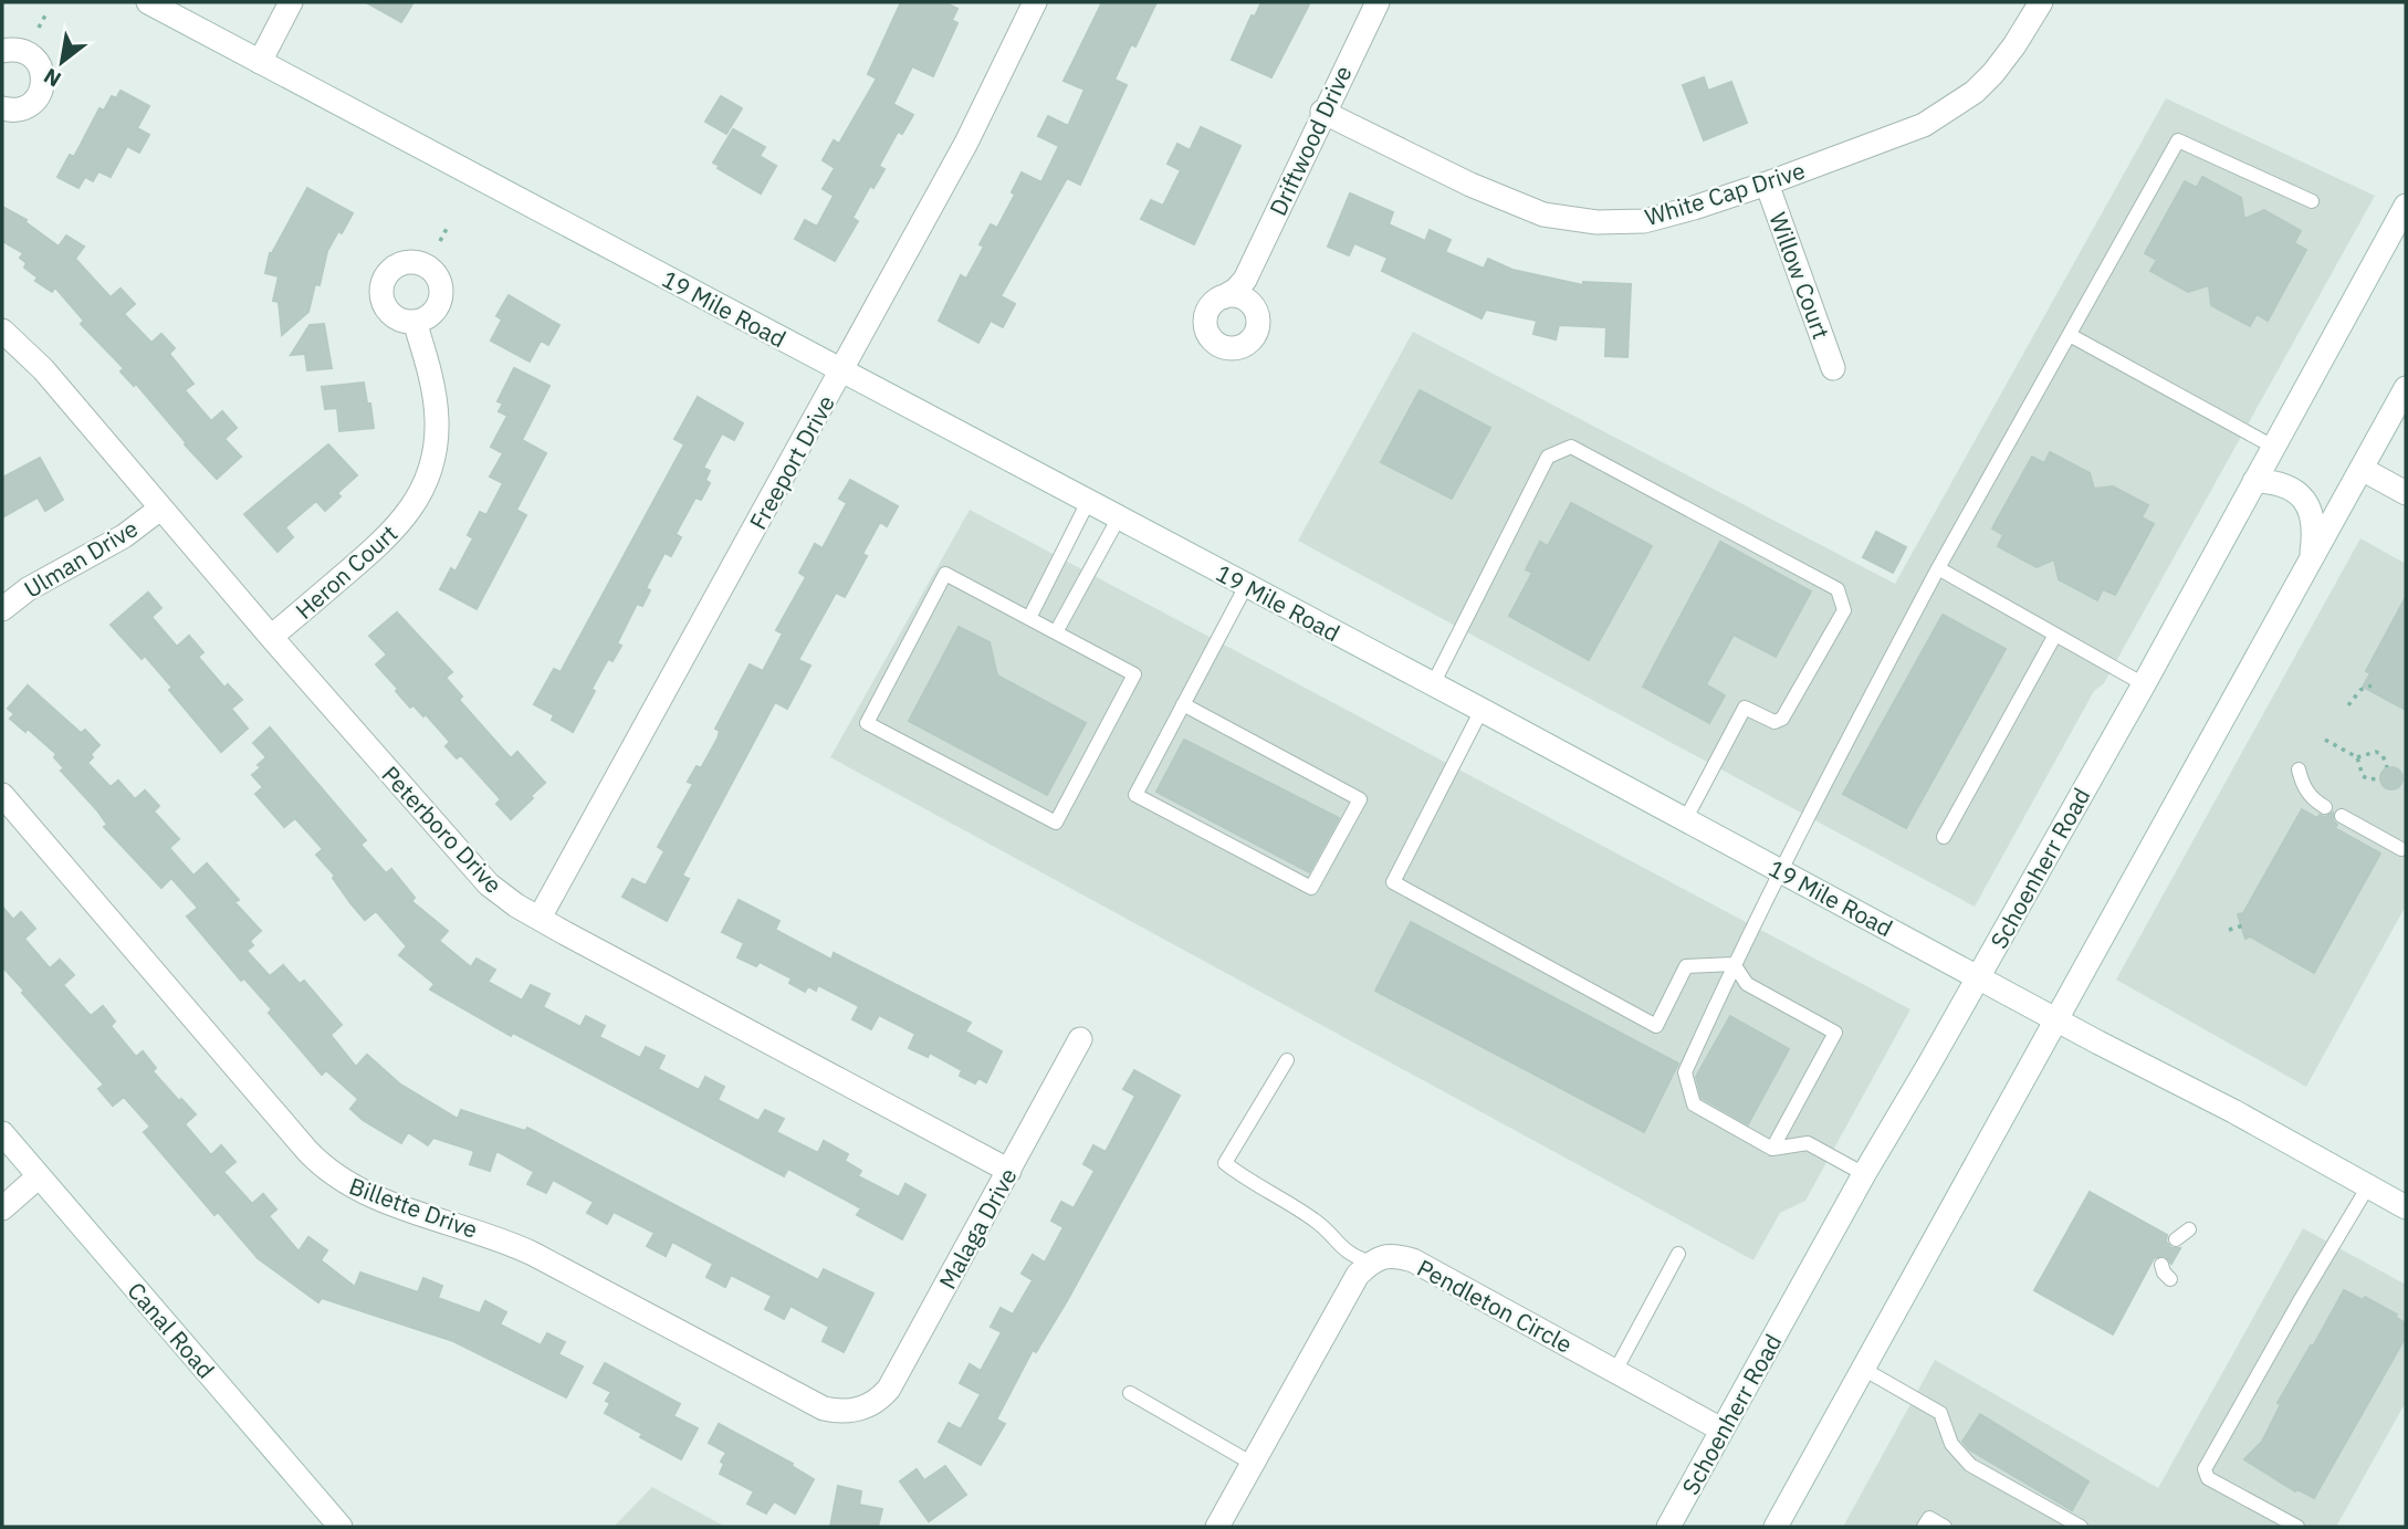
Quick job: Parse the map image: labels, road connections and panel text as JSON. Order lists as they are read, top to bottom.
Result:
{
  "streets": {
    "street": [
      "Driftwood Drive",
      "White Cap Drive",
      "Willow Court",
      "19 Mile Road",
      "Freeport Drive",
      "Ulman Drive",
      "Heron Court",
      "Peterboro Drive",
      "Schoenherr Road",
      "Billette Drive",
      "Malaga Drive",
      "Pendleton Circle",
      "Canal Road"
    ]
  },
  "crossings": [
    ["Driftwood Drive", "White Cap Drive"],
    ["White Cap Drive", "Willow Court"],
    ["19 Mile Road", "Freeport Drive"],
    ["19 Mile Road", "Schoenherr Road"],
    ["Freeport Drive", "Peterboro Drive"],
    ["Ulman Drive", "Peterboro Drive"],
    ["Heron Court", "Peterboro Drive"],
    ["Peterboro Drive", "Malaga Drive"],
    ["Schoenherr Road", "Pendleton Circle"],
    ["Billette Drive", "Malaga Drive"]
  ],
  "north": "bottom left"
}
